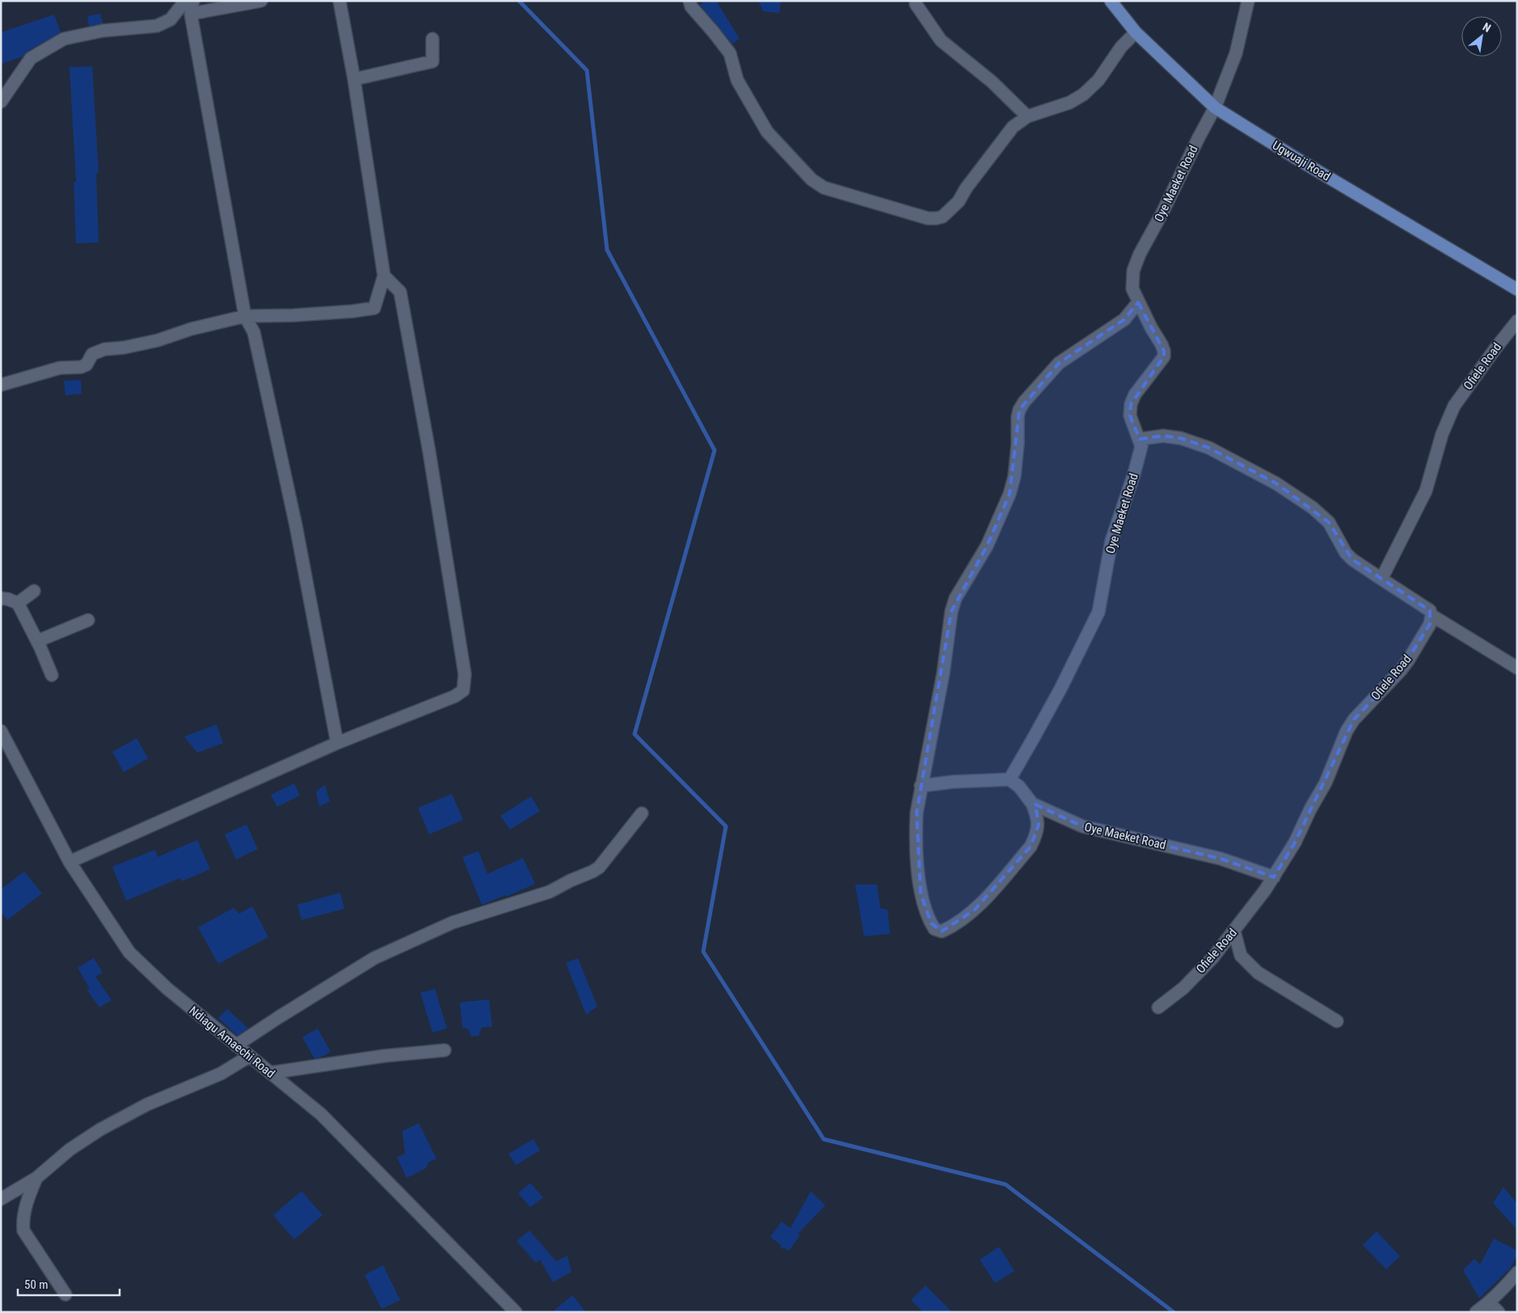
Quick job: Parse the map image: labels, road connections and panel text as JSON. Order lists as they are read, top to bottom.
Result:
{
  "streets": {
    "main road": ["Ugwuaji Road"],
    "street": ["Oye Maeket Road", "Ofiele Road", "Ndiagu Amaechi Road"]
  },
  "crossings": [
    ["Ugwuaji Road", "Oye Maeket Road"],
    ["Oye Maeket Road", "Ofiele Road"]
  ],
  "scale_bar": "50 m",
  "north": "top right"
}
